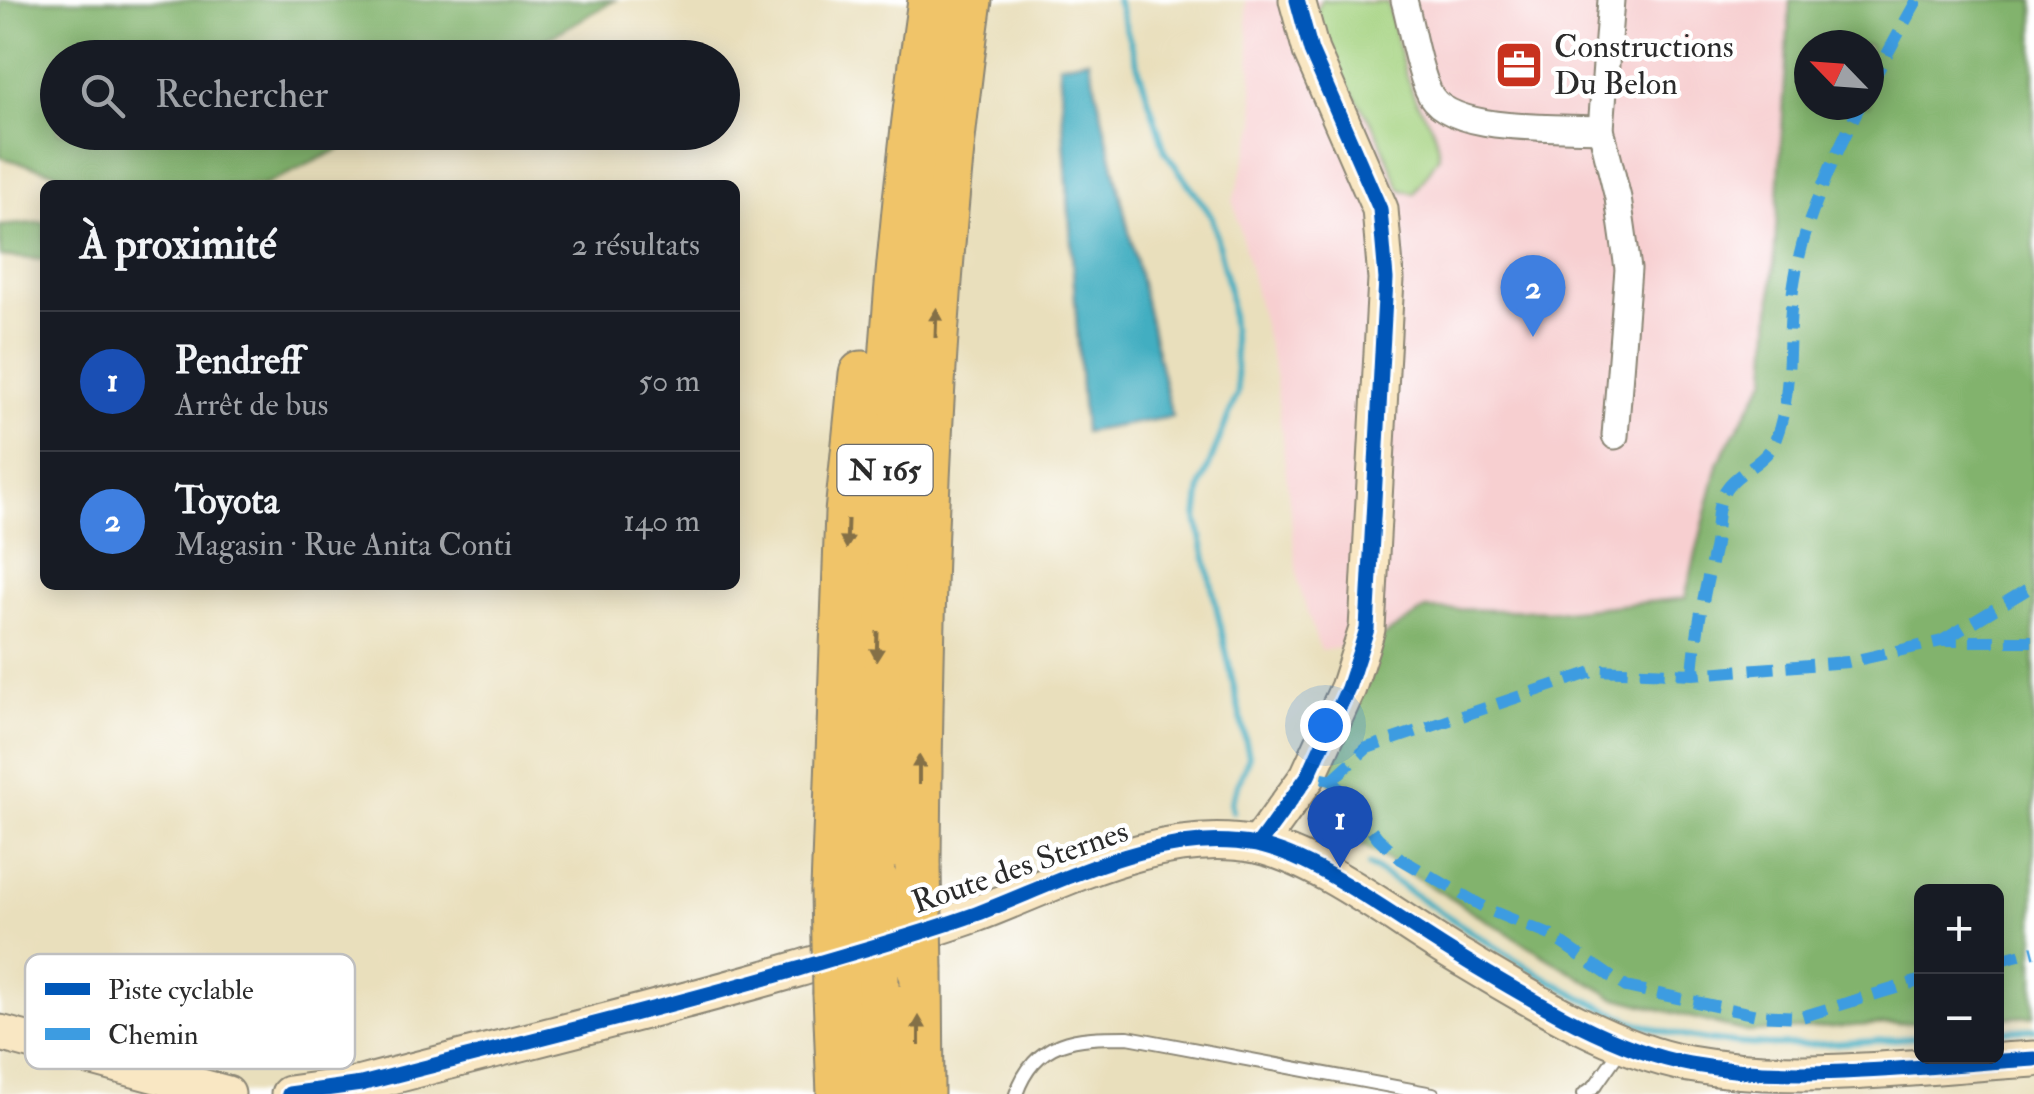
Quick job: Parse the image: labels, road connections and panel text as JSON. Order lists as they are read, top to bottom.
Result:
{
  "streets": {
    "highway": ["N 165"],
    "street": ["Route des Sternes"]
  },
  "places": {
    "office": ["Constructions Du Belon"]
  },
  "legend": ["Piste cyclable", "Chemin"],
  "north": "top left",
  "page": {
    "search": "Rechercher",
    "heading": ["À proximité", "2 résultats"],
    "pins": ["2", "1"],
    "list": [
      {
        "mark": "1",
        "name": "Pendreff",
        "note": "Arrêt de bus",
        "value": "50 m"
      },
      {
        "mark": "2",
        "name": "Toyota",
        "note": "Magasin · Rue Anita Conti",
        "value": "140 m"
      }
    ],
    "map_buttons": ["+", "−"]
  }
}
